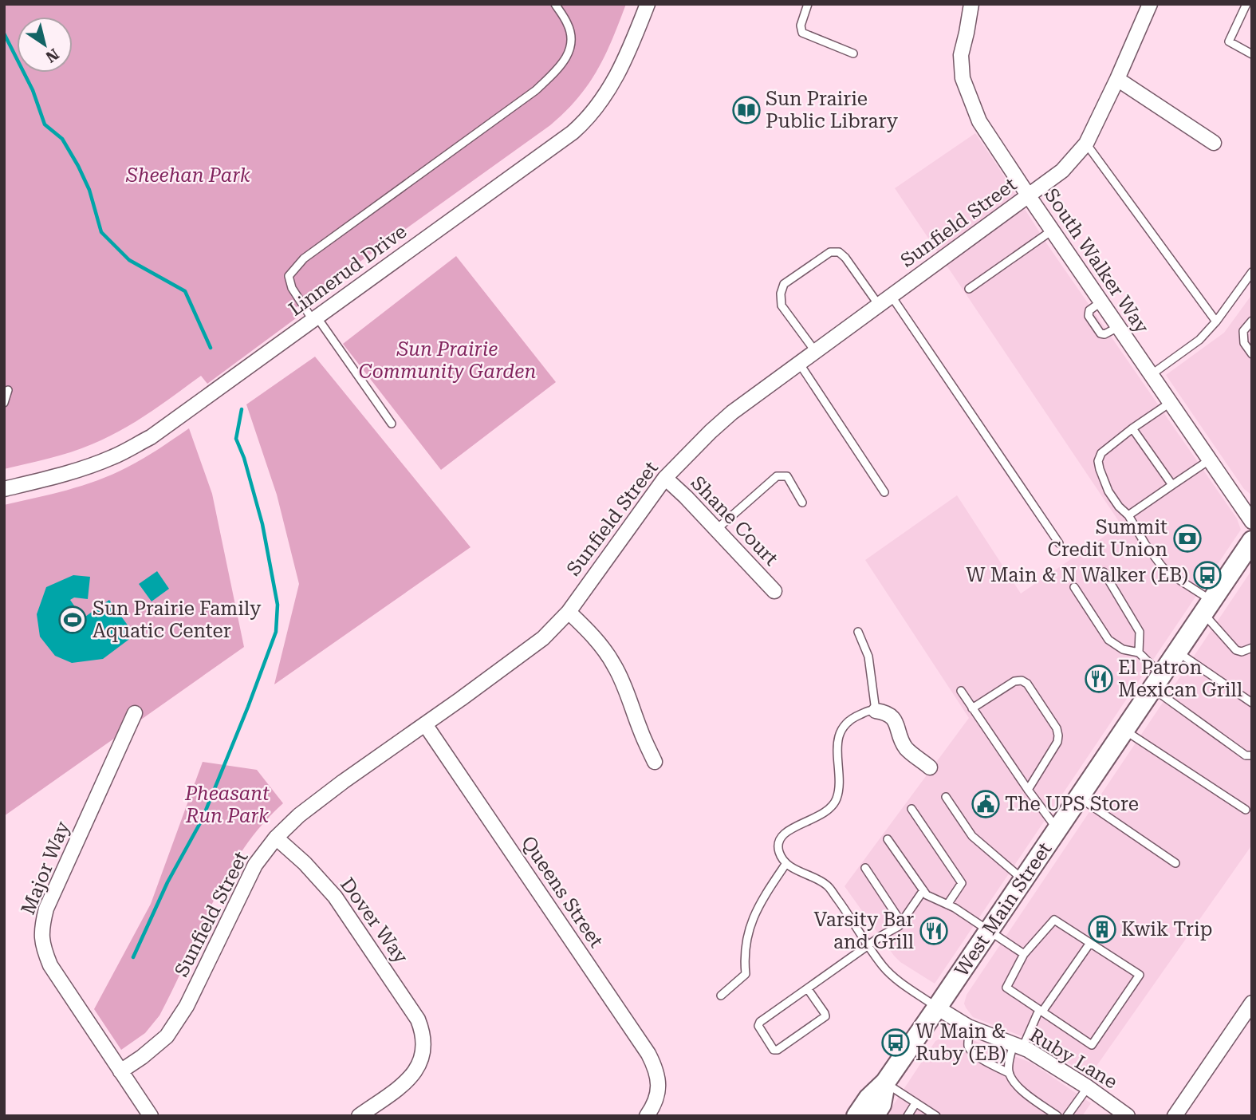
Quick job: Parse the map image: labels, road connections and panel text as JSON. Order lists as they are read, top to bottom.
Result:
{
  "streets": {
    "main road": ["West Main Street"],
    "street": [
      "Sunfield Street",
      "South Walker Way",
      "Linnerud Drive",
      "Shane Court",
      "Major Way",
      "Queens Street",
      "Dover Way",
      "Ruby Lane"
    ]
  },
  "crossings": [
    ["Sunfield Street", "South Walker Way"],
    ["Sunfield Street", "Shane Court"],
    ["Sunfield Street", "Major Way"],
    ["Sunfield Street", "Queens Street"],
    ["Sunfield Street", "Dover Way"],
    ["West Main Street", "Ruby Lane"]
  ],
  "parks": ["Sheehan Park", "Sun Prairie Community Garden", "Pheasant Run Park"],
  "places": {
    "library": ["Sun Prairie Public Library"],
    "bank": ["Summit Credit Union"],
    "bus stop": ["W Main & N Walker (EB)", "W Main & Ruby (EB)"],
    "sports": ["Sun Prairie Family Aquatic Center"],
    "restaurant": ["El Patron Mexican Grill", "Varsity Bar and Grill"],
    "public building": ["The UPS Store"],
    "building": ["Kwik Trip"]
  },
  "north": "bottom right"
}
